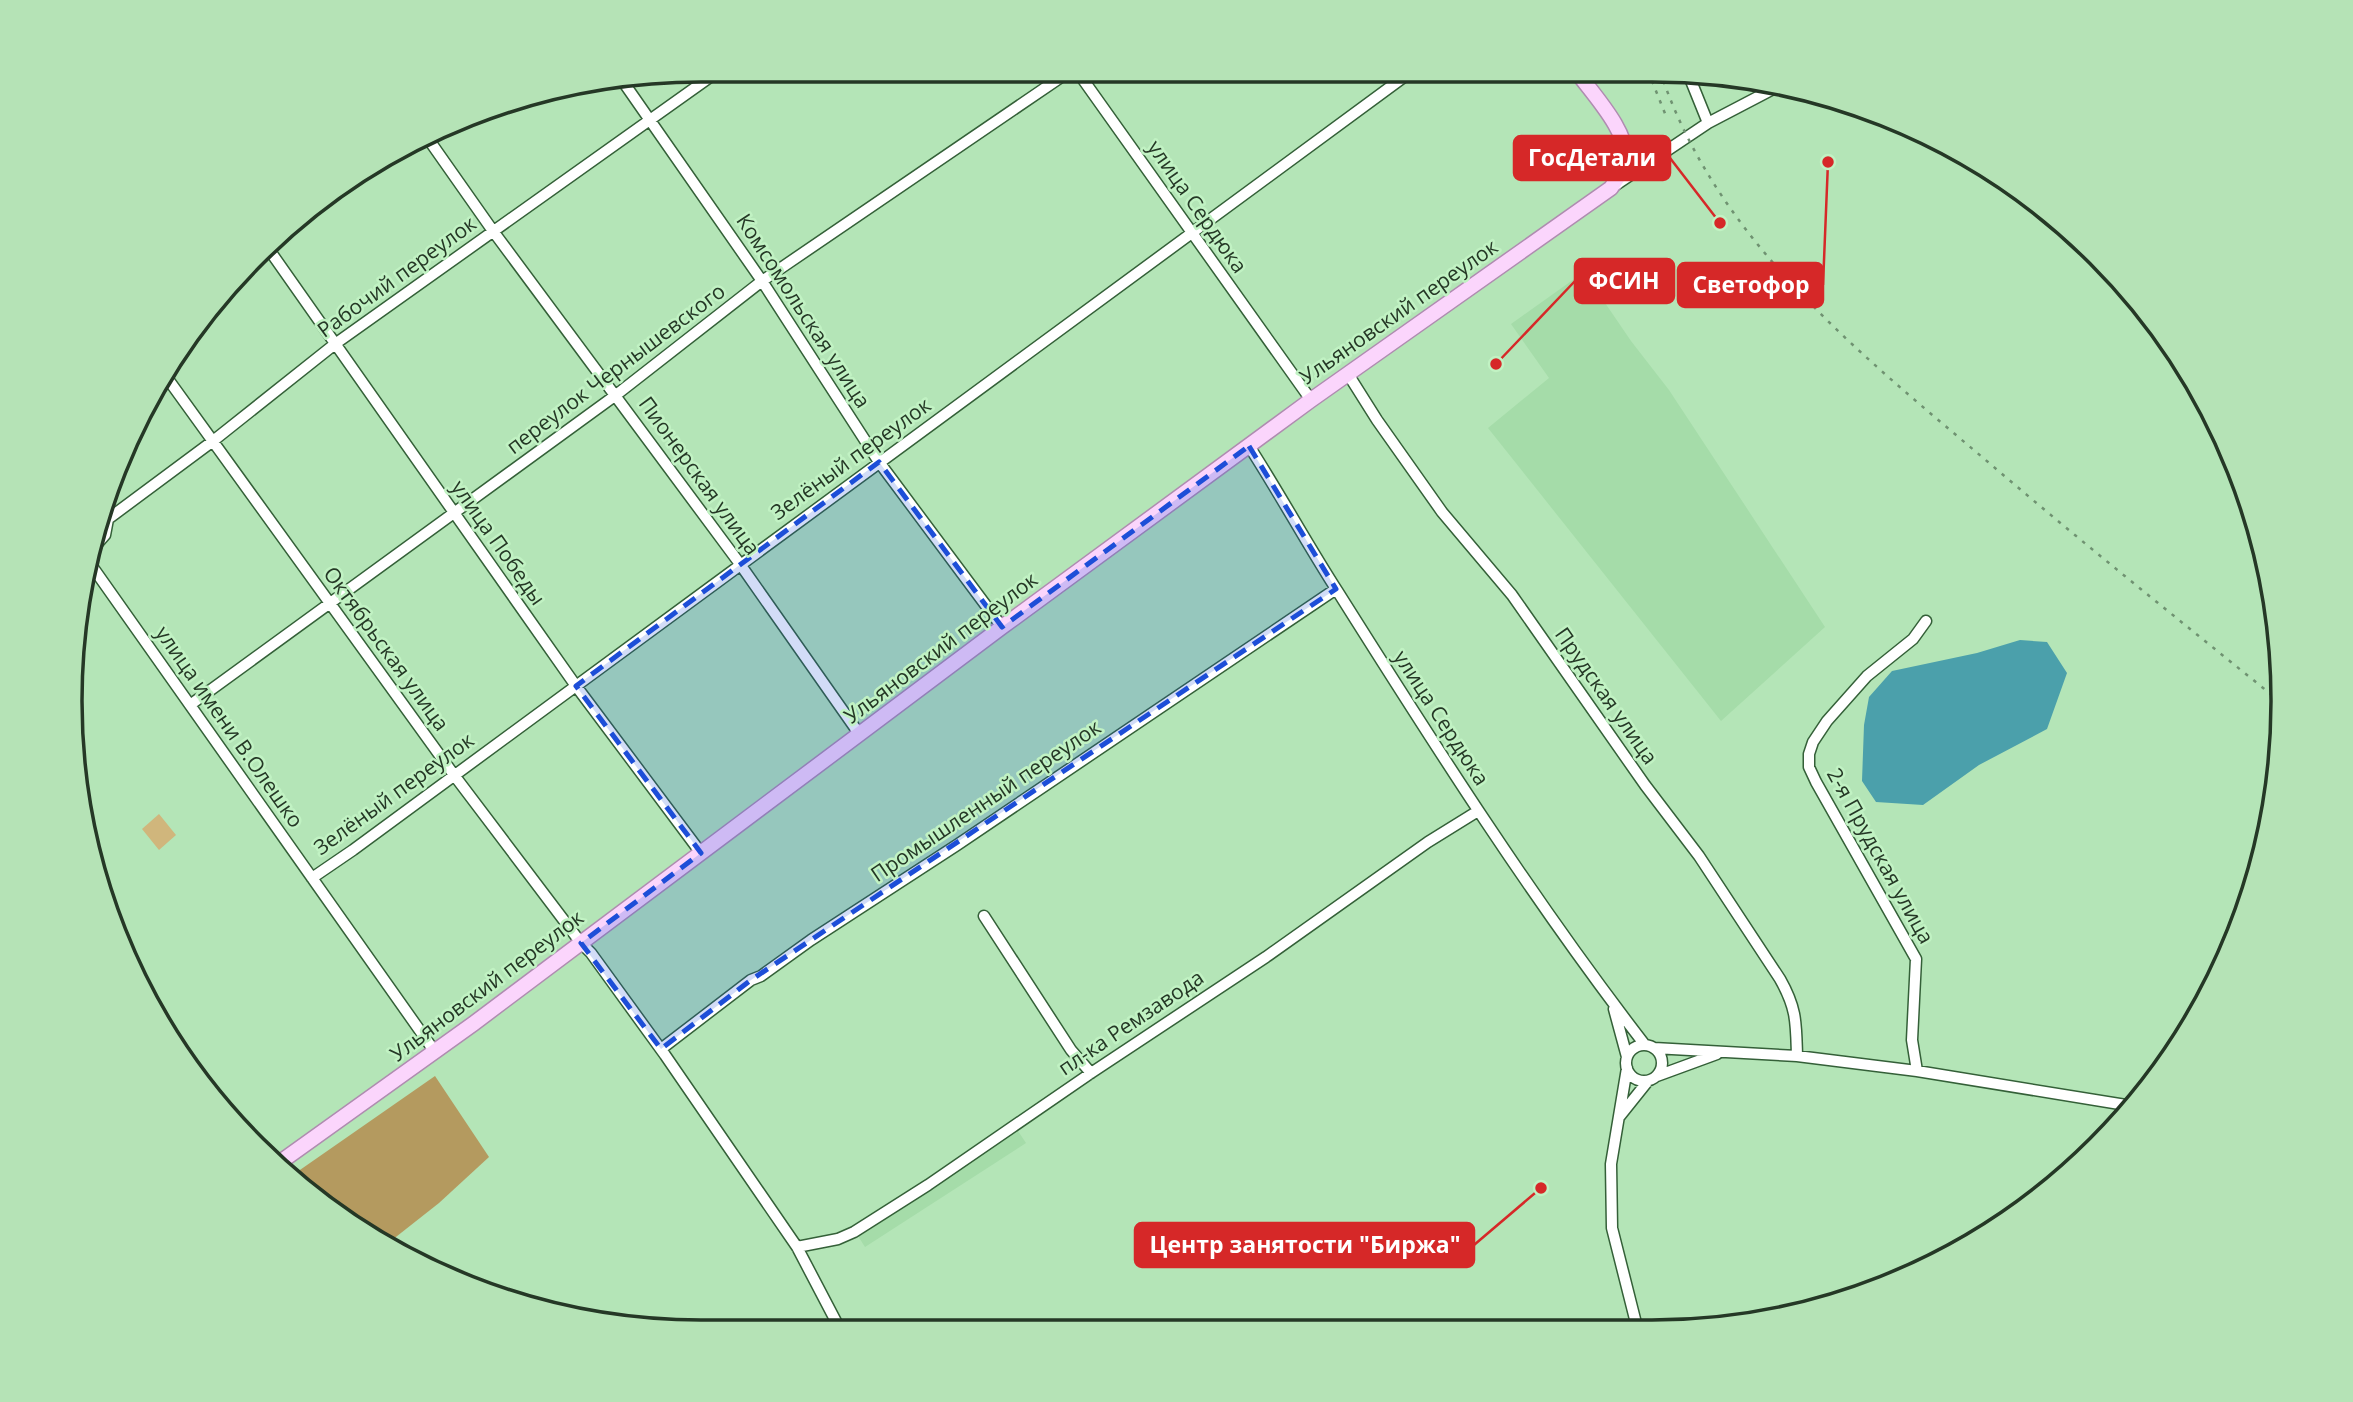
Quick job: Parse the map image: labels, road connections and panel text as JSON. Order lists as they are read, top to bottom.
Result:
{
  "streets": {
    "main road": ["Ульяновский переулок"],
    "street": [
      "улица Сердюка",
      "Рабочий переулок",
      "Комсомольская улица",
      "переулок Чернышевского",
      "Зелёный переулок",
      "Пионерская улица",
      "улица Победы",
      "Октябрьская улица",
      "Прудская улица",
      "улица имени В.Олешко",
      "Промышленный переулок",
      "2-я Прудская улица",
      "пл-ка Ремзавода"
    ]
  },
  "crossings": [
    ["улица Сердюка", "Ульяновский переулок"],
    ["улица Сердюка", "Зелёный переулок"],
    ["улица Сердюка", "Промышленный переулок"],
    ["улица Сердюка", "пл-ка Ремзавода"],
    ["Рабочий переулок", "Комсомольская улица"],
    ["Рабочий переулок", "Пионерская улица"],
    ["Рабочий переулок", "улица Победы"],
    ["Рабочий переулок", "Октябрьская улица"],
    ["Комсомольская улица", "Ульяновский переулок"],
    ["Комсомольская улица", "переулок Чернышевского"],
    ["Комсомольская улица", "Зелёный переулок"],
    ["Ульяновский переулок", "Пионерская улица"],
    ["Ульяновский переулок", "улица Победы"],
    ["Ульяновский переулок", "Октябрьская улица"],
    ["Ульяновский переулок", "Прудская улица"],
    ["Ульяновский переулок", "улица имени В.Олешко"],
    ["переулок Чернышевского", "Пионерская улица"],
    ["переулок Чернышевского", "улица Победы"],
    ["переулок Чернышевского", "Октябрьская улица"],
    ["переулок Чернышевского", "улица имени В.Олешко"],
    ["Зелёный переулок", "Пионерская улица"],
    ["Зелёный переулок", "улица Победы"],
    ["Зелёный переулок", "Октябрьская улица"],
    ["Зелёный переулок", "улица имени В.Олешко"],
    ["Октябрьская улица", "Промышленный переулок"],
    ["Октябрьская улица", "пл-ка Ремзавода"]
  ],
  "places": [
    "Светофор",
    "ГосДетали",
    "ФСИН",
    "Центр занятости \"Биржа\""
  ]
}
